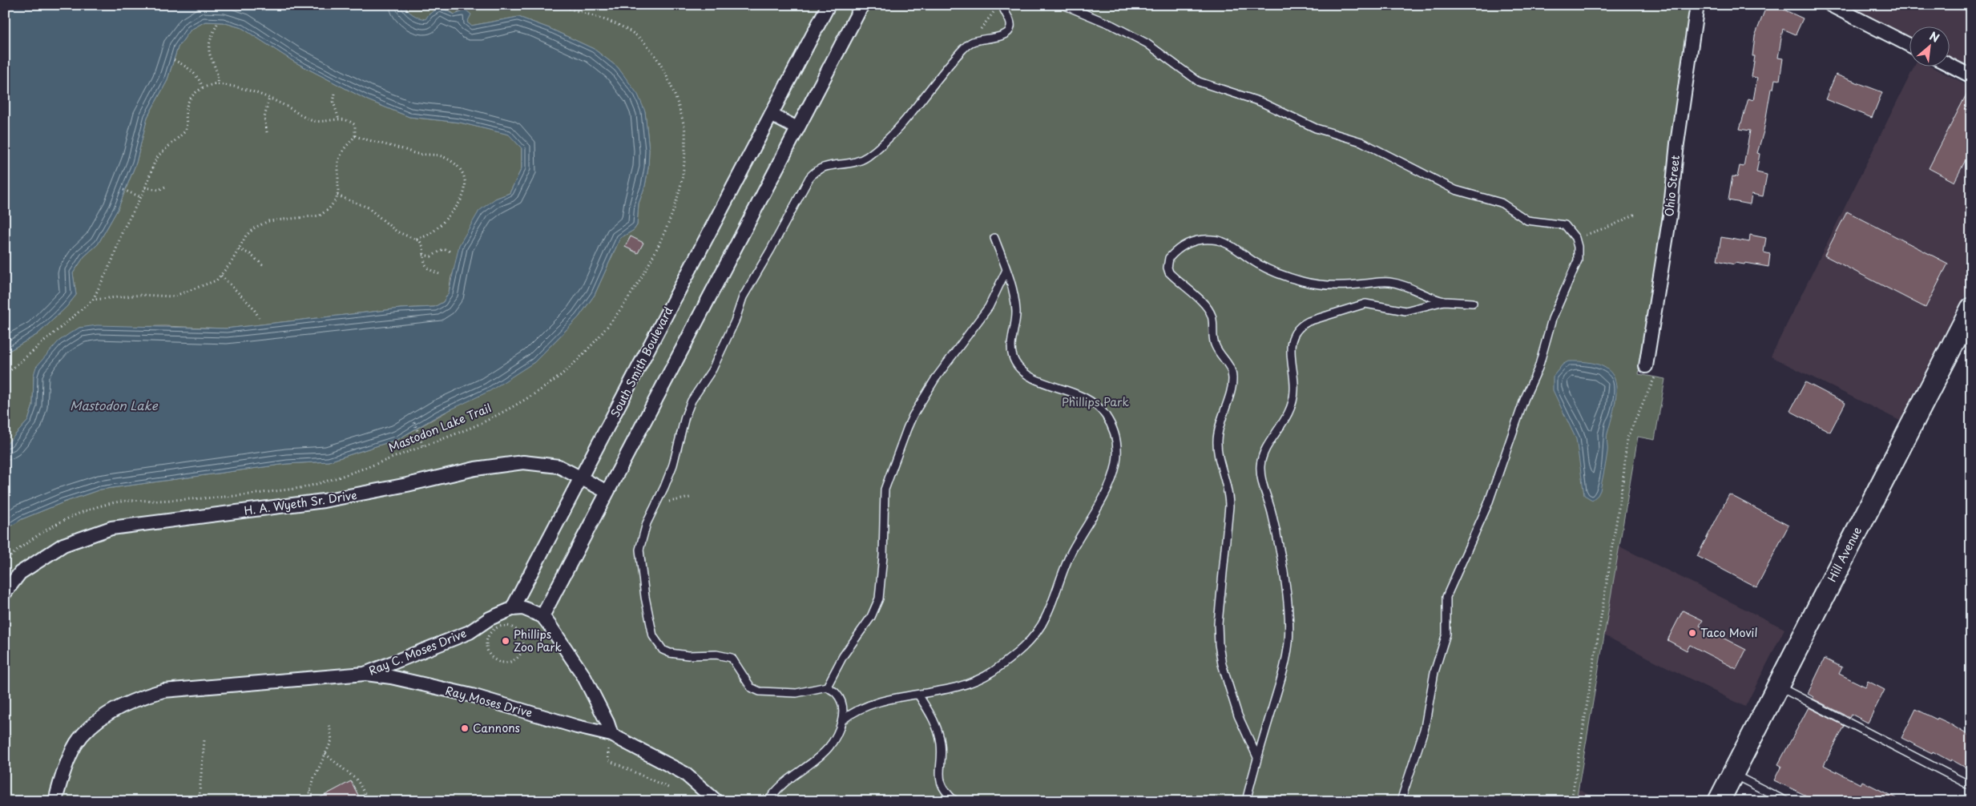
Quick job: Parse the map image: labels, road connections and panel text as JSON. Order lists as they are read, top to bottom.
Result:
{
  "streets": {
    "main road": ["Hill Avenue"],
    "street": [
      "Ohio Street",
      "South Smith Boulevard",
      "H. A. Wyeth Sr. Drive",
      "Ray C. Moses Drive",
      "Ray Moses Drive"
    ],
    "path": ["Mastodon Lake Trail"]
  },
  "crossings": [
    ["South Smith Boulevard", "H. A. Wyeth Sr. Drive"],
    ["South Smith Boulevard", "Ray C. Moses Drive"],
    ["Ray C. Moses Drive", "Ray Moses Drive"]
  ],
  "water": ["Mastodon Lake"],
  "parks": ["Phillips Park"],
  "places": ["Taco Movil", "Phillips Zoo Park", "Cannons"],
  "north": "top right"
}
